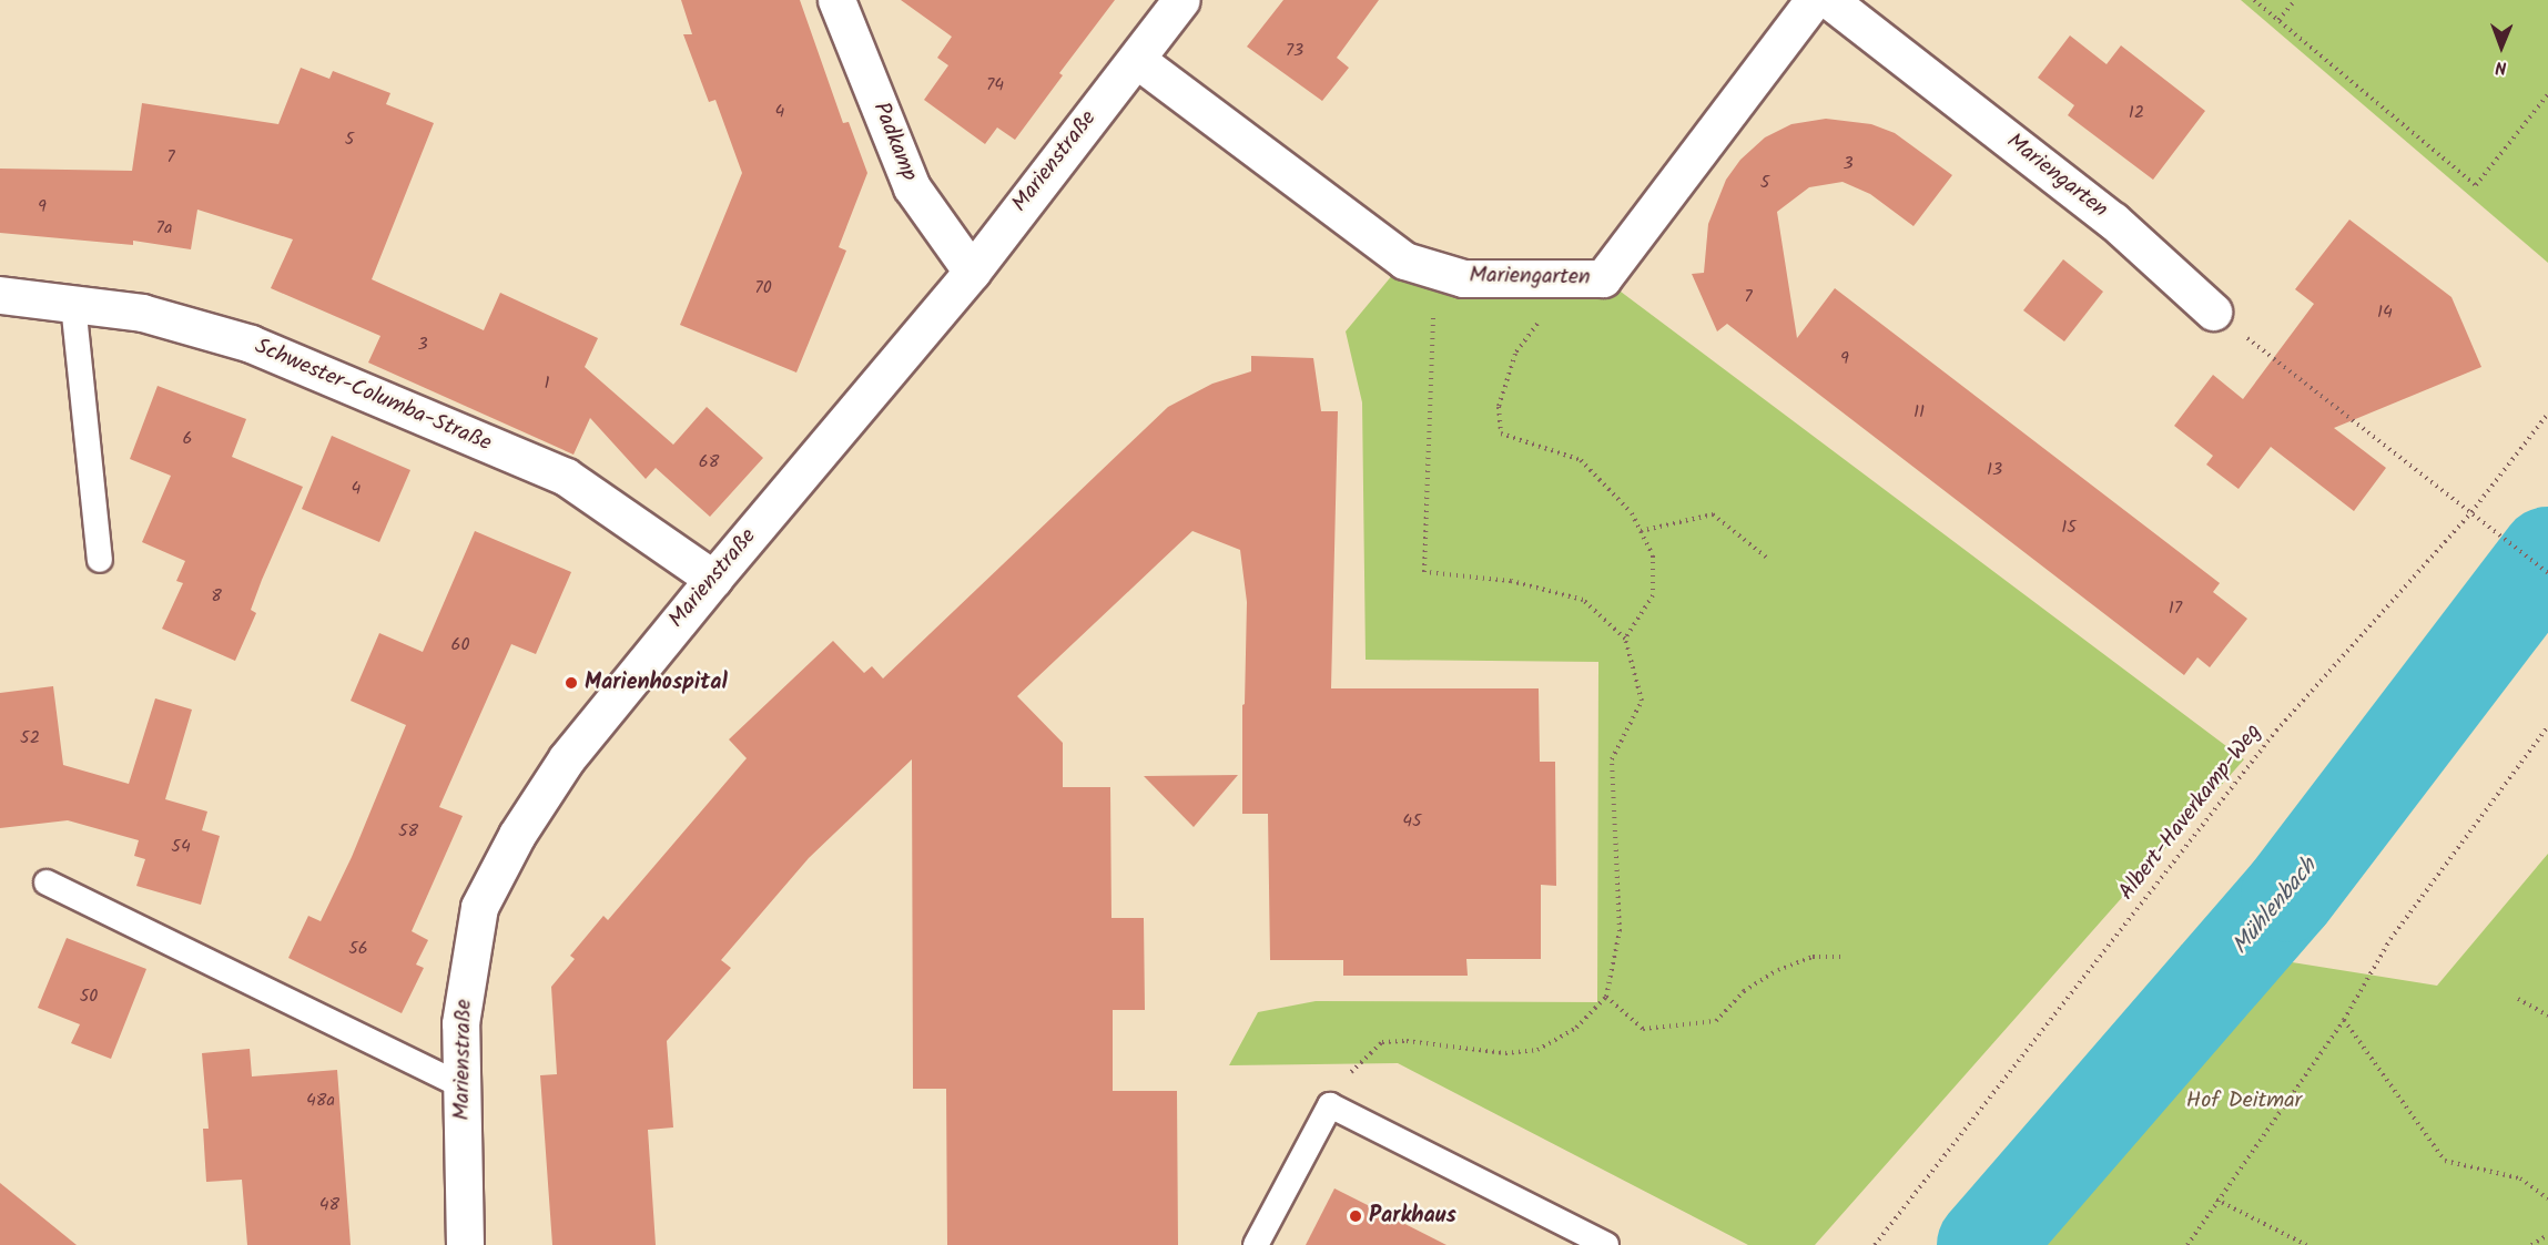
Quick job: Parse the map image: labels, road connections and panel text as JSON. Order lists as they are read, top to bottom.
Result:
{
  "streets": {
    "street": [
      "Padkamp",
      "Marienstraße",
      "Mariengarten",
      "Schwester-Columba-Straße"
    ],
    "path": ["Albert-Haverkamp-Weg"]
  },
  "crossings": [
    ["Padkamp", "Marienstraße"],
    ["Marienstraße", "Mariengarten"],
    ["Marienstraße", "Schwester-Columba-Straße"]
  ],
  "water": ["Mühlenbach"],
  "parks": ["Hof Deitmar"],
  "places": ["Marienhospital", "Parkhaus"],
  "house_numbers": [
    "73",
    "74",
    "4",
    "12",
    "5",
    "7",
    "3",
    "5",
    "9",
    "7a",
    "70",
    "7",
    "14",
    "3",
    "9",
    "1",
    "11",
    "6",
    "68",
    "13",
    "4",
    "15",
    "8",
    "17",
    "60",
    "52",
    "45",
    "58",
    "54",
    "56",
    "50",
    "48a",
    "48"
  ],
  "north": "bottom"
}
